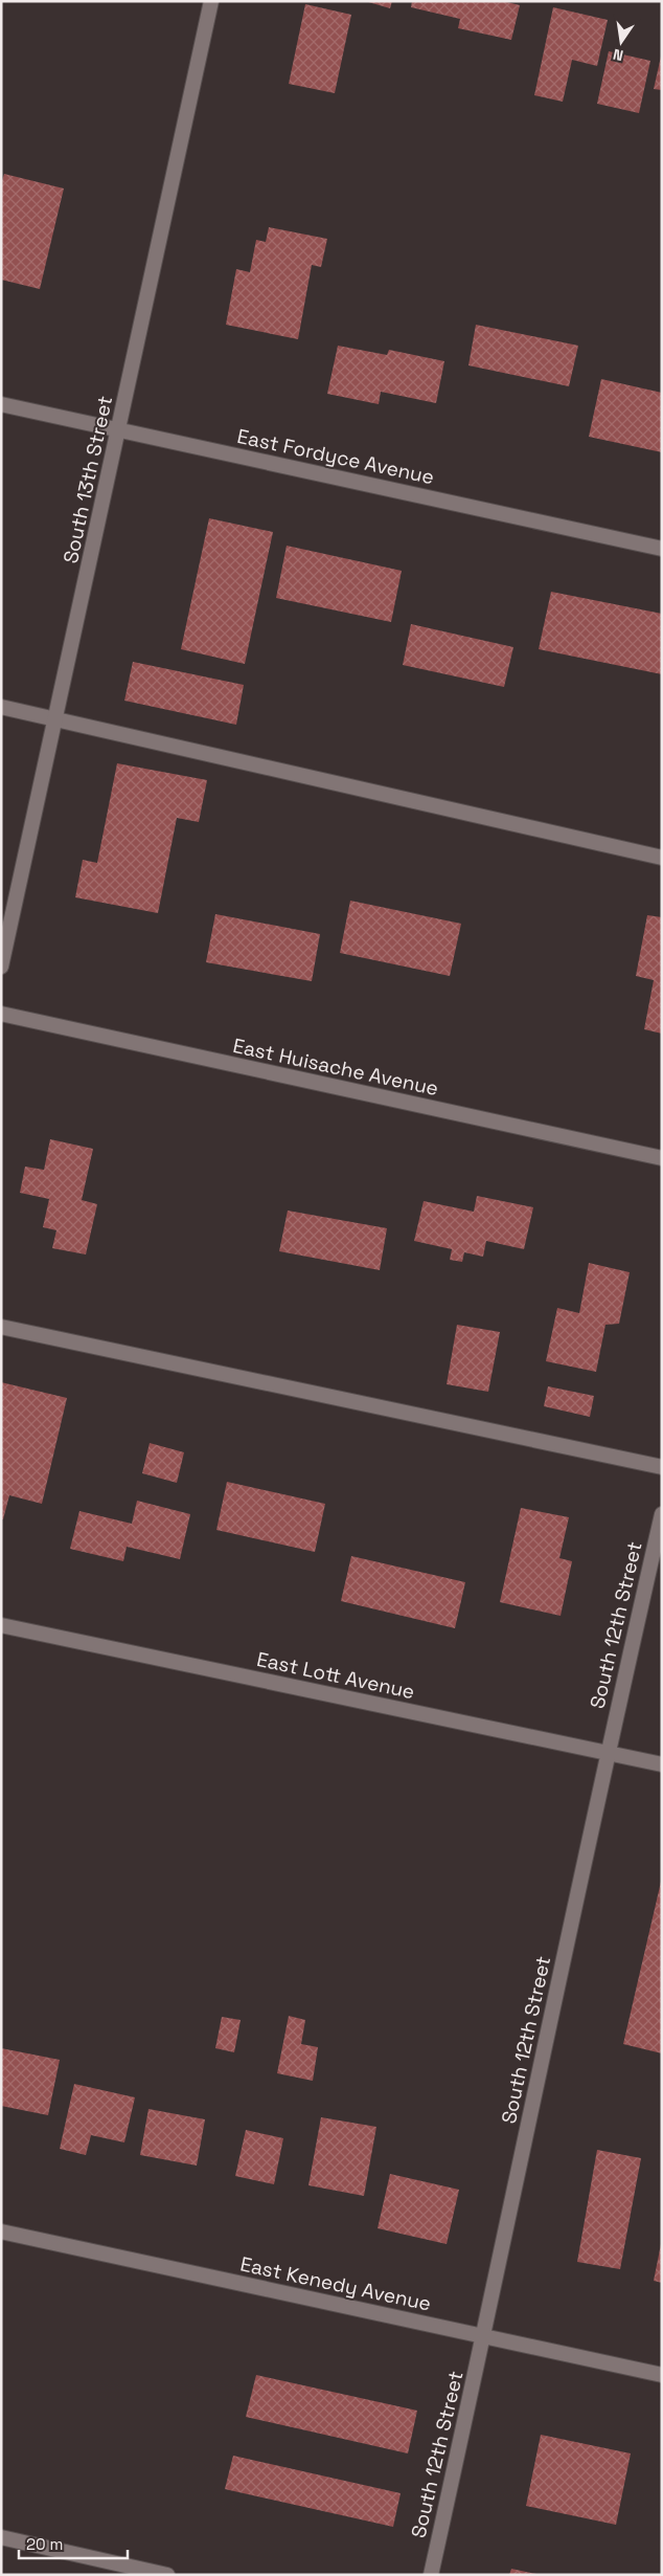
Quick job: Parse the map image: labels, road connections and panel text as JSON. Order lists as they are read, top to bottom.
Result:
{
  "streets": {
    "street": [
      "East Fordyce Avenue",
      "South 13th Street",
      "East Huisache Avenue",
      "South 12th Street",
      "East Lott Avenue",
      "East Kenedy Avenue"
    ]
  },
  "crossings": [
    ["East Fordyce Avenue", "South 13th Street"],
    ["South 12th Street", "East Lott Avenue"],
    ["South 12th Street", "East Kenedy Avenue"]
  ],
  "scale_bar": "20 m",
  "north": "bottom"
}
